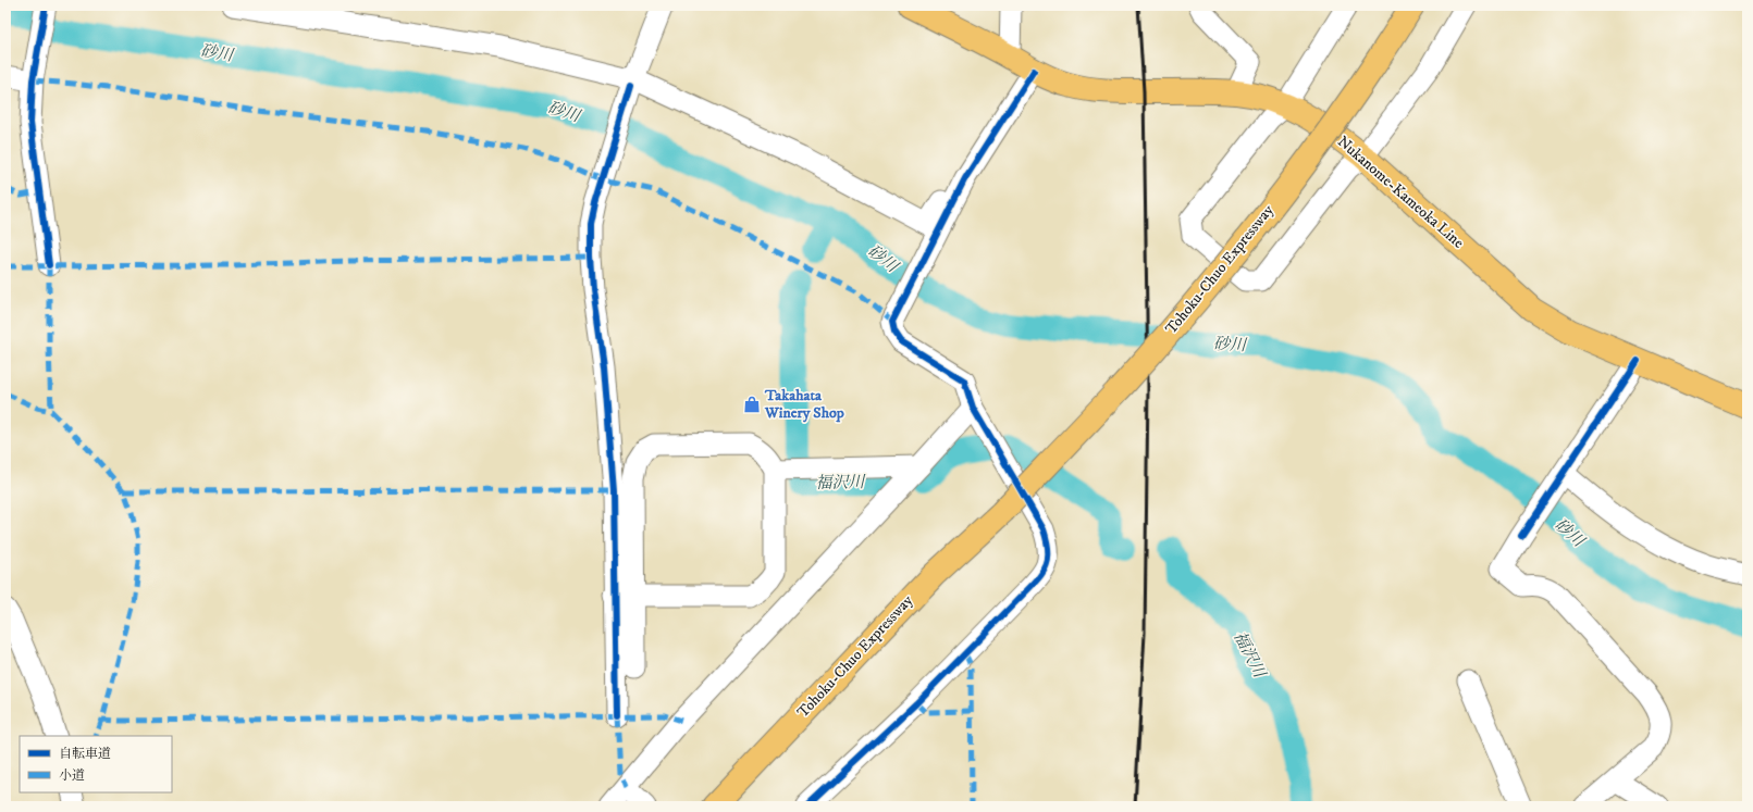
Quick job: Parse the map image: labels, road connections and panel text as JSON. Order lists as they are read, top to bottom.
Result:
{
  "streets": {
    "main road": ["Nukanome-Kameoka Line", "Tohoku-Chuo Expressway"]
  },
  "water": ["砂川", "福沢川"],
  "places": {
    "shop": ["Takahata Winery Shop"]
  },
  "legend": ["自転車道", "小道"]
}
